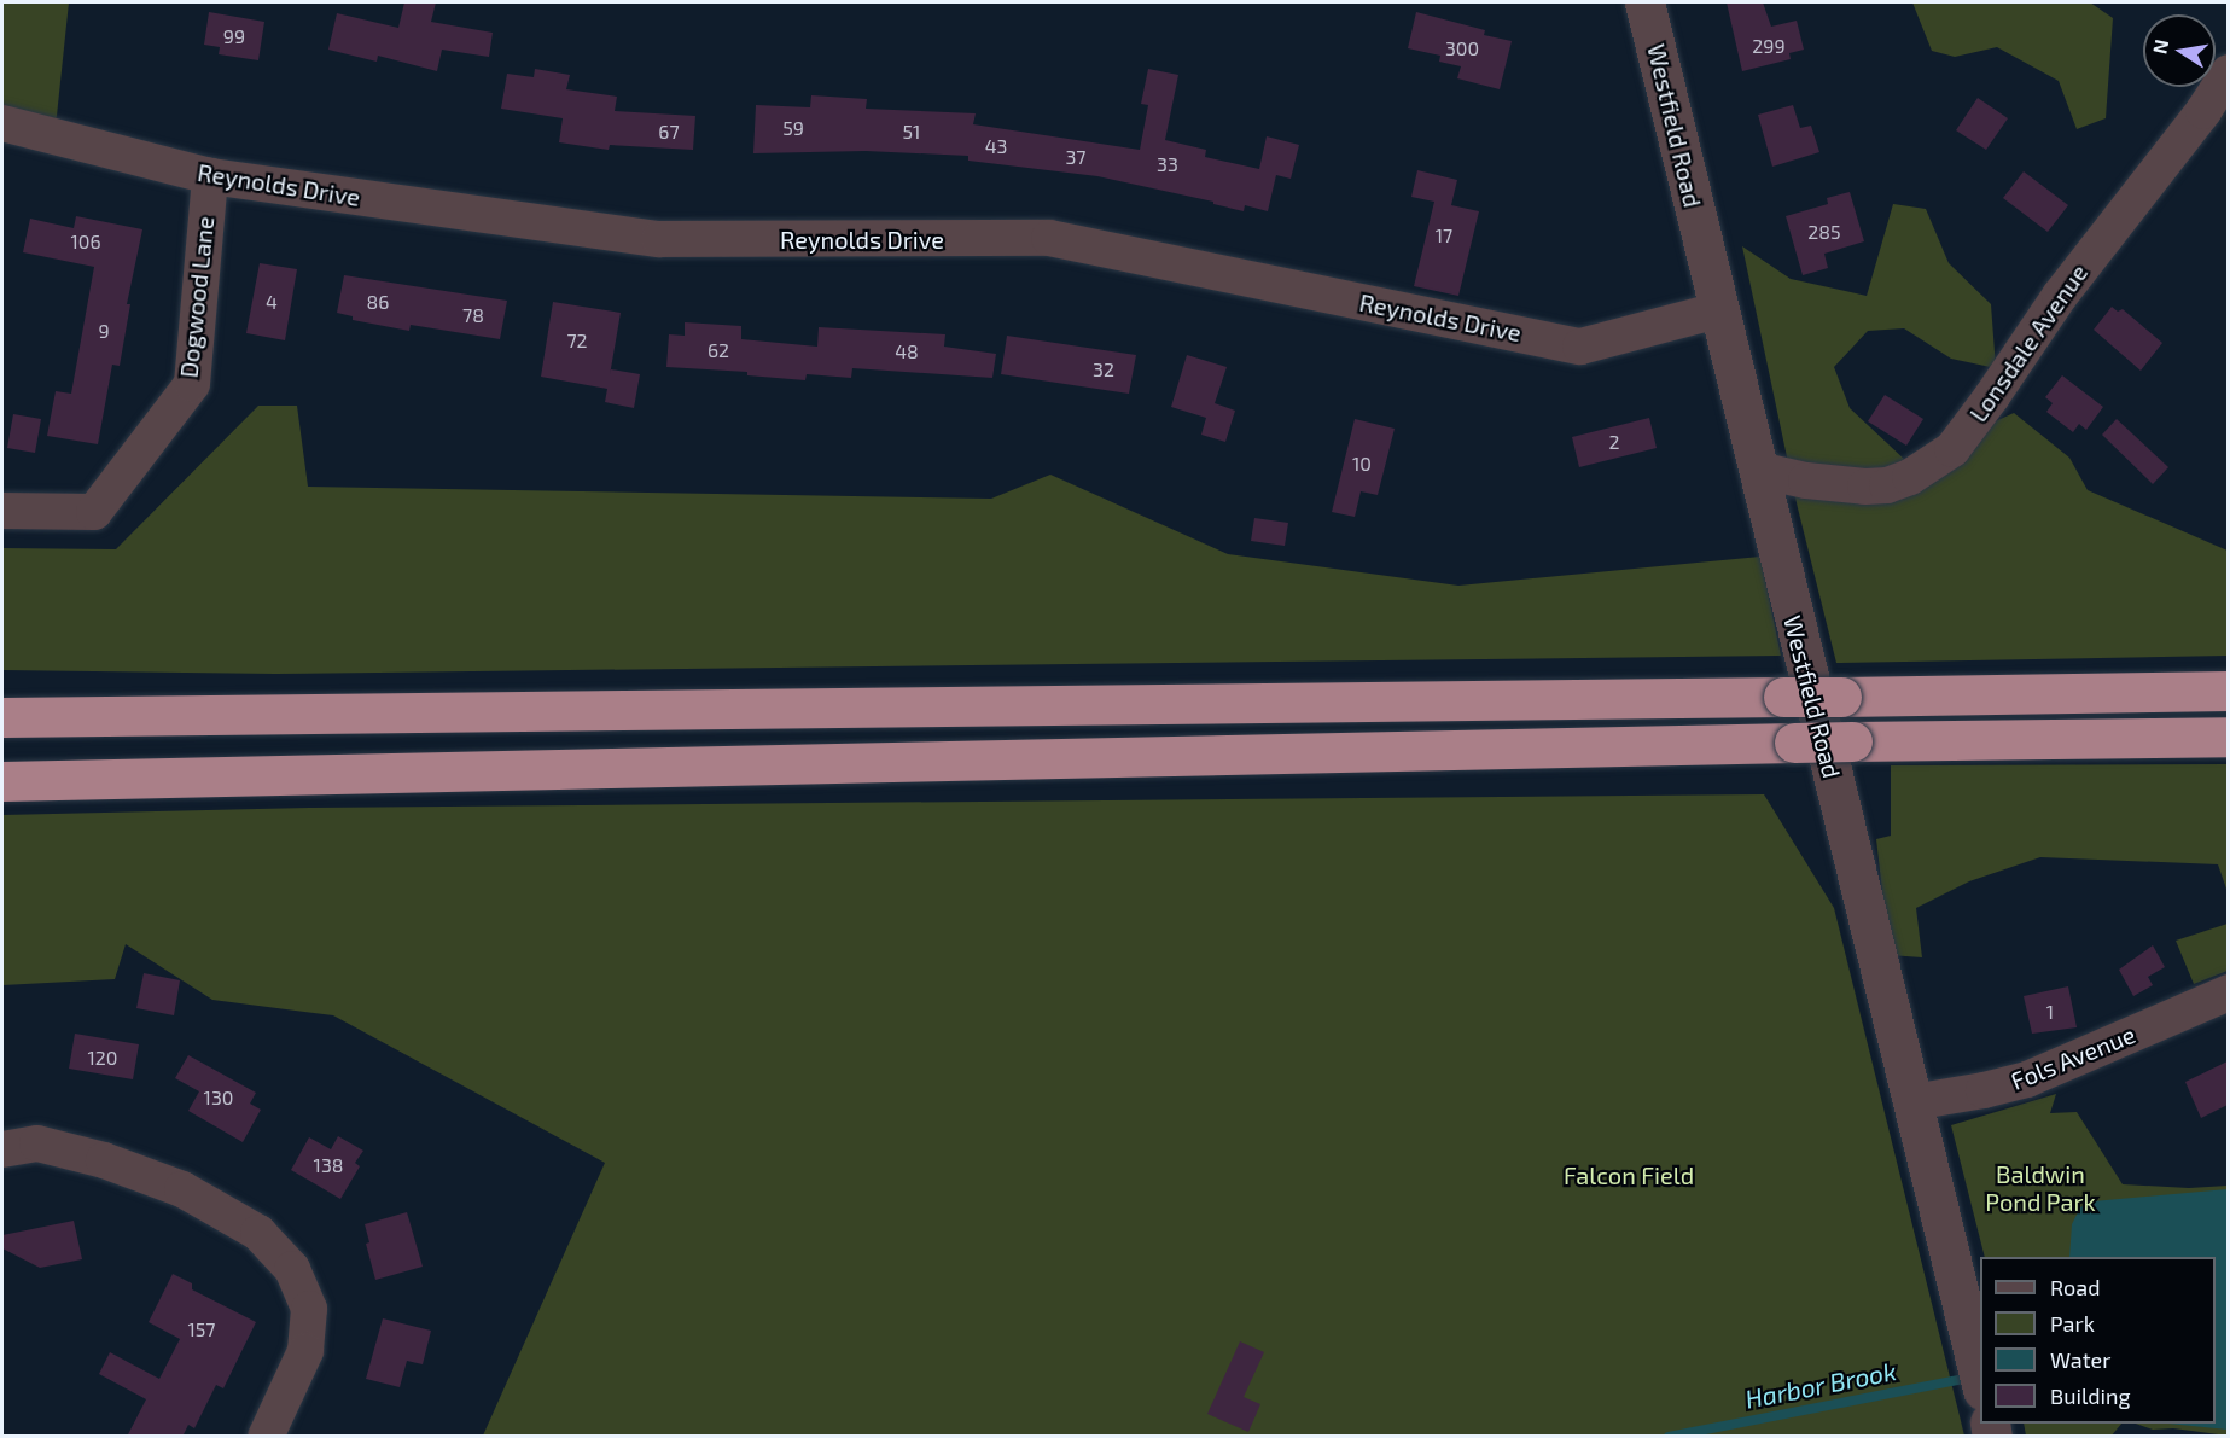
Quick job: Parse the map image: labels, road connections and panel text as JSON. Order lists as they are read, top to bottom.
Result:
{
  "streets": {
    "street": [
      "Westfield Road",
      "Reynolds Drive",
      "Dogwood Lane",
      "Lonsdale Avenue",
      "Fols Avenue"
    ]
  },
  "crossings": [
    ["Westfield Road", "Reynolds Drive"],
    ["Westfield Road", "Lonsdale Avenue"],
    ["Westfield Road", "Fols Avenue"],
    ["Reynolds Drive", "Dogwood Lane"]
  ],
  "water": ["Harbor Brook"],
  "parks": ["Baldwin Pond Park", "Falcon Field"],
  "house_numbers": [
    "99",
    "299",
    "300",
    "59",
    "67",
    "51",
    "43",
    "37",
    "33",
    "285",
    "17",
    "106",
    "4",
    "86",
    "78",
    "9",
    "72",
    "62",
    "48",
    "32",
    "2",
    "10",
    "1",
    "120",
    "130",
    "138",
    "157"
  ],
  "legend": [
    "Road",
    "Park",
    "Water",
    "Building"
  ],
  "north": "left"
}
